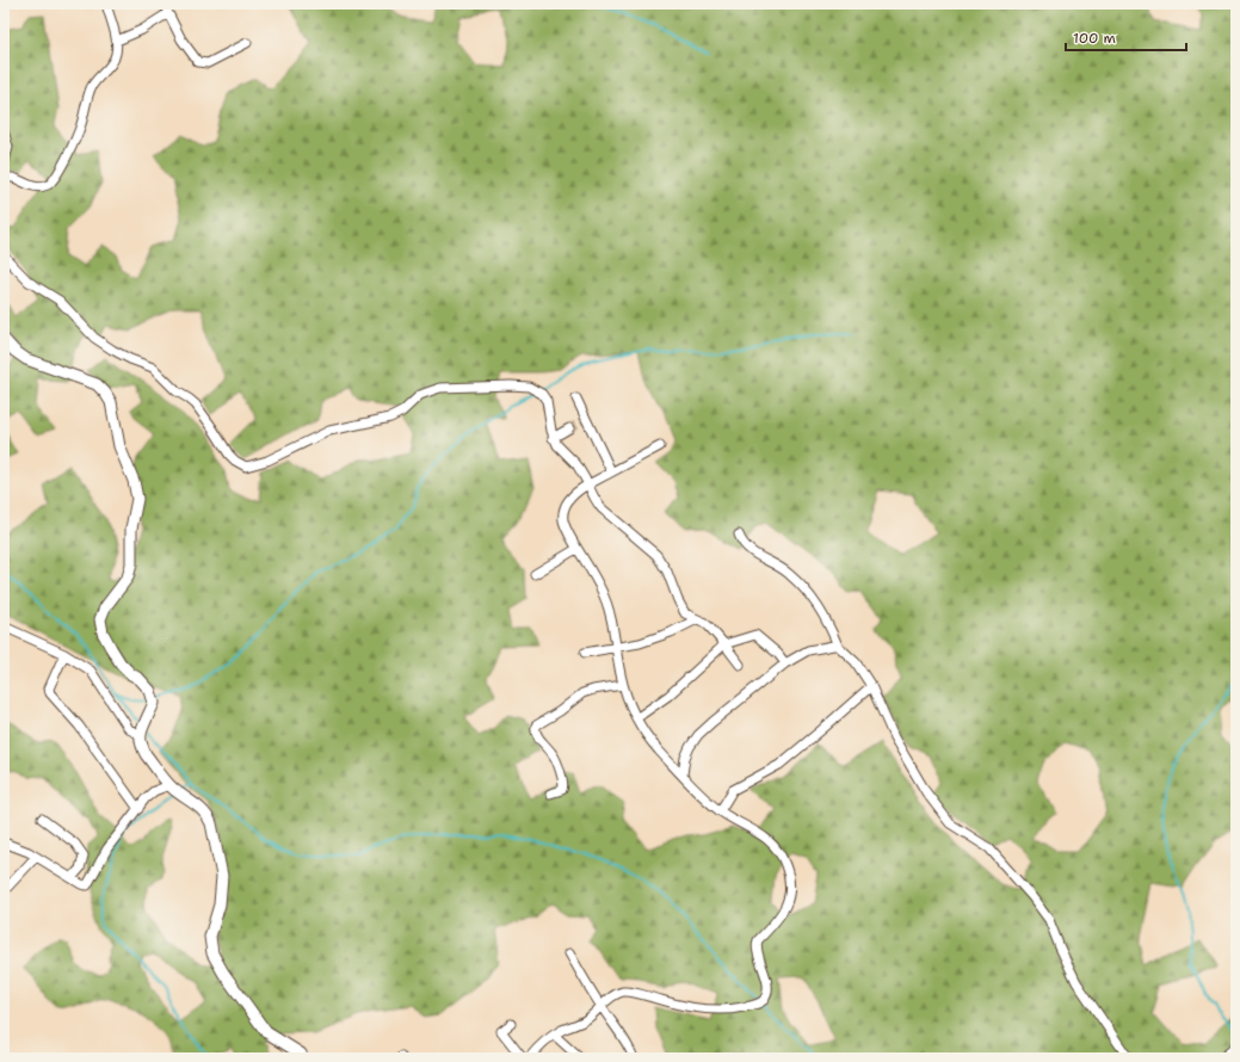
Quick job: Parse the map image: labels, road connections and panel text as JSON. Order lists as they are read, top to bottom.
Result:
{
  "scale_bar": "100 m"
}
